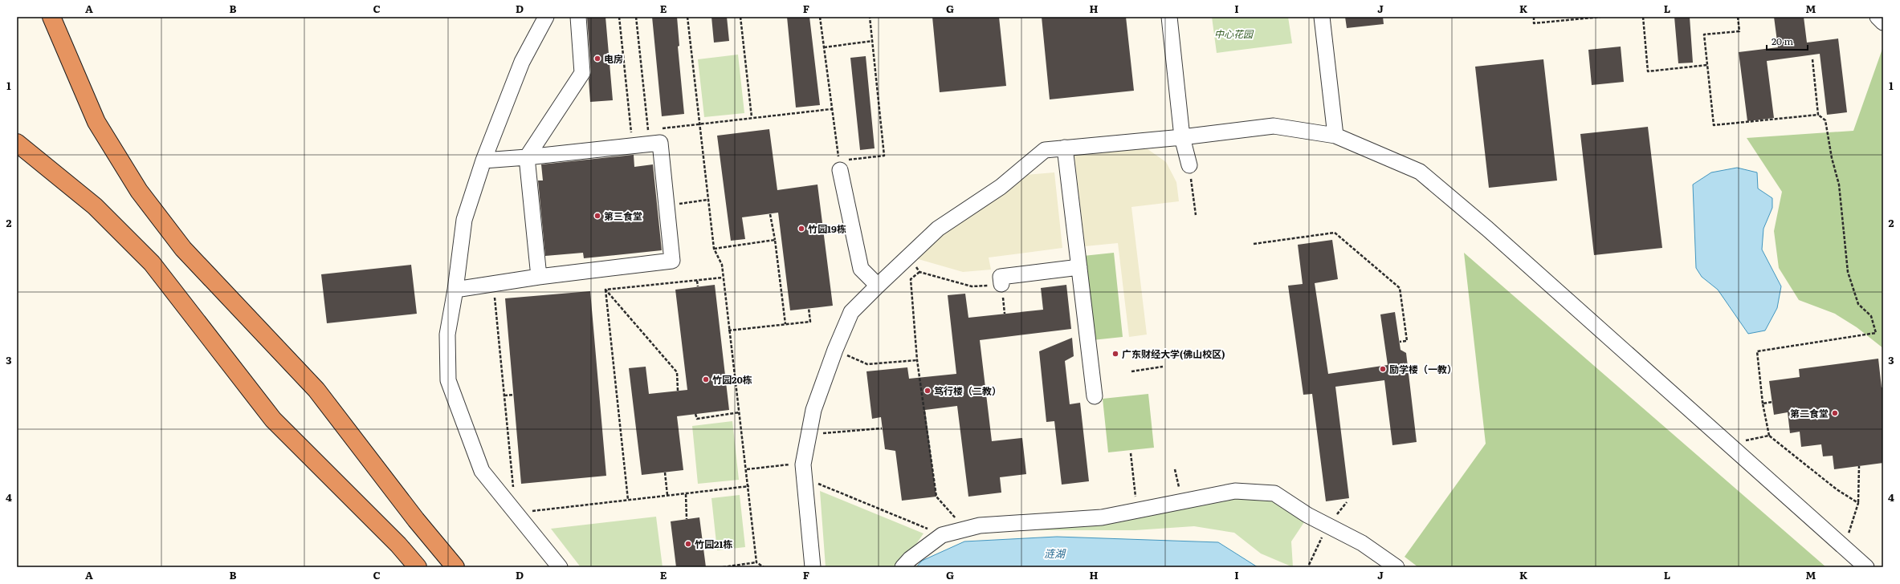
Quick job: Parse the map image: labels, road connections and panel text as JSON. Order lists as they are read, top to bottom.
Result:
{
  "water": ["涟湖"],
  "parks": ["中心花园"],
  "places": [
    "电房",
    "第三食堂",
    "竹园19栋",
    "广东财经大学(佛山校区)",
    "励学楼（一教）",
    "竹园20栋",
    "笃行楼（二教）",
    "第二食堂",
    "竹园21栋"
  ],
  "scale_bar": "20 m",
  "grid": {
    "columns": [
      "A",
      "B",
      "C",
      "D",
      "E",
      "F",
      "G",
      "H",
      "I",
      "J",
      "K",
      "L",
      "M"
    ],
    "rows": [
      "1",
      "2",
      "3",
      "4"
    ]
  }
}
